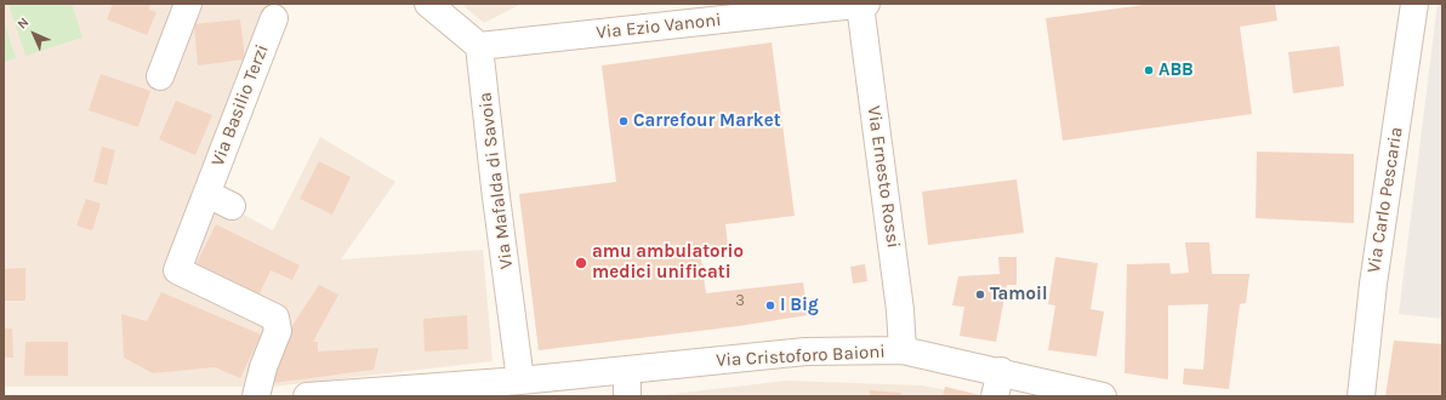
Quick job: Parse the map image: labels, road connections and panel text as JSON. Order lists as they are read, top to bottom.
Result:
{
  "streets": {
    "street": [
      "Via Ezio Vanoni",
      "Via Basilio Terzi",
      "Via Ernesto Rossi",
      "Via Mafalda di Savoia",
      "Via Carlo Pescaria",
      "Via Cristoforo Baioni"
    ]
  },
  "crossings": [
    ["Via Ezio Vanoni", "Via Ernesto Rossi"],
    ["Via Ezio Vanoni", "Via Mafalda di Savoia"],
    ["Via Ernesto Rossi", "Via Cristoforo Baioni"],
    ["Via Mafalda di Savoia", "Via Cristoforo Baioni"]
  ],
  "places": [
    "ABB",
    "Carrefour Market",
    "amu ambulatorio medici unificati",
    "Tamoil",
    "I Big"
  ],
  "house_numbers": ["3"],
  "north": "top left"
}
